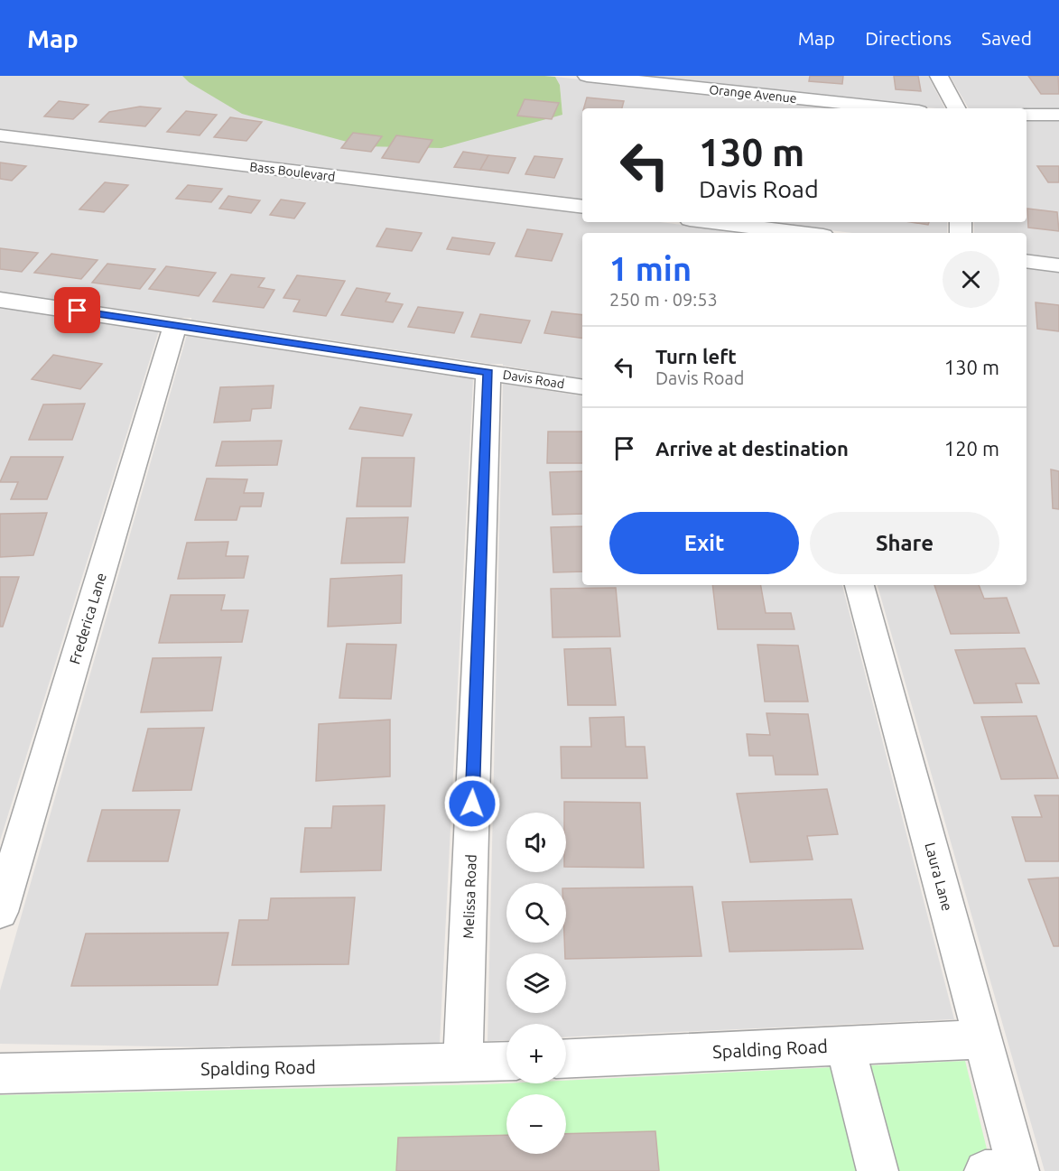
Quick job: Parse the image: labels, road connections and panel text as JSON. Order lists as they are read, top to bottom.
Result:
{
  "streets": {
    "street": [
      "Orange Avenue",
      "Bass Boulevard",
      "Davis Road",
      "Frederica Lane",
      "Laura Lane",
      "Melissa Road",
      "Spalding Road"
    ]
  },
  "crossings": [
    ["Davis Road", "Frederica Lane"],
    ["Davis Road", "Melissa Road"],
    ["Laura Lane", "Spalding Road"],
    ["Melissa Road", "Spalding Road"]
  ],
  "page": {
    "header": "Map",
    "nav": ["Map", "Directions", "Saved"],
    "turn": ["130 m", "Davis Road"],
    "heading": ["1 min", "250 m · 09:53"],
    "list": [
      {
        "name": "Turn left",
        "note": "Davis Road",
        "value": "130 m"
      },
      {
        "name": "Arrive at destination",
        "value": "120 m"
      }
    ],
    "buttons": ["Exit", "Share"],
    "map_buttons": ["+", "−"]
  }
}
